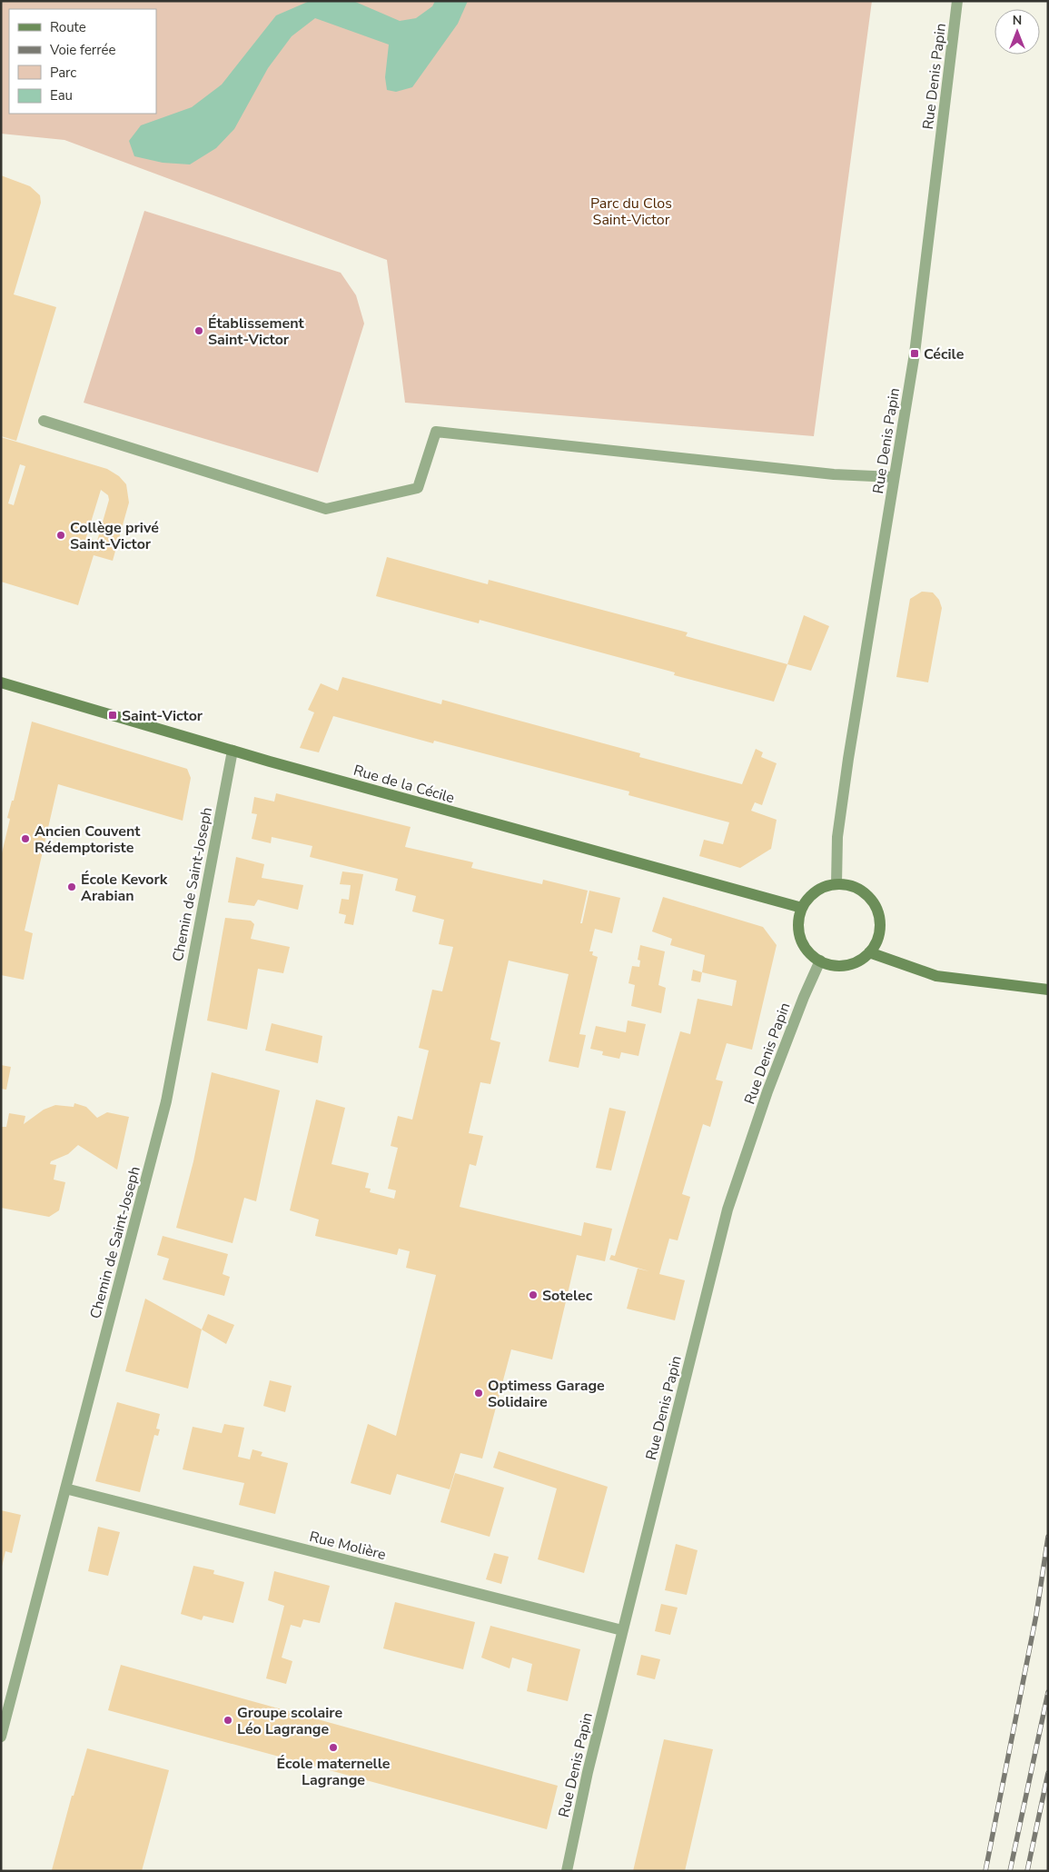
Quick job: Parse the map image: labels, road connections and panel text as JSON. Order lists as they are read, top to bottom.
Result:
{
  "streets": {
    "street": [
      "Rue Denis Papin",
      "Rue de la Cécile",
      "Chemin de Saint-Joseph",
      "Rue Molière"
    ]
  },
  "crossings": [
    ["Rue Denis Papin", "Rue de la Cécile"],
    ["Rue Denis Papin", "Rue Molière"],
    ["Rue de la Cécile", "Chemin de Saint-Joseph"],
    ["Chemin de Saint-Joseph", "Rue Molière"]
  ],
  "parks": ["Parc du Clos Saint-Victor"],
  "places": {
    "other": [
      "Établissement Saint-Victor",
      "Collège privé Saint-Victor",
      "Ancien Couvent Rédemptoriste",
      "École Kevork Arabian",
      "Sotelec",
      "Optimess Garage Solidaire",
      "Groupe scolaire Léo Lagrange",
      "École maternelle Lagrange"
    ],
    "transit": ["Cécile", "Saint-Victor"]
  },
  "legend": [
    "Route",
    "Voie ferrée",
    "Parc",
    "Eau"
  ],
  "north": "top"
}
